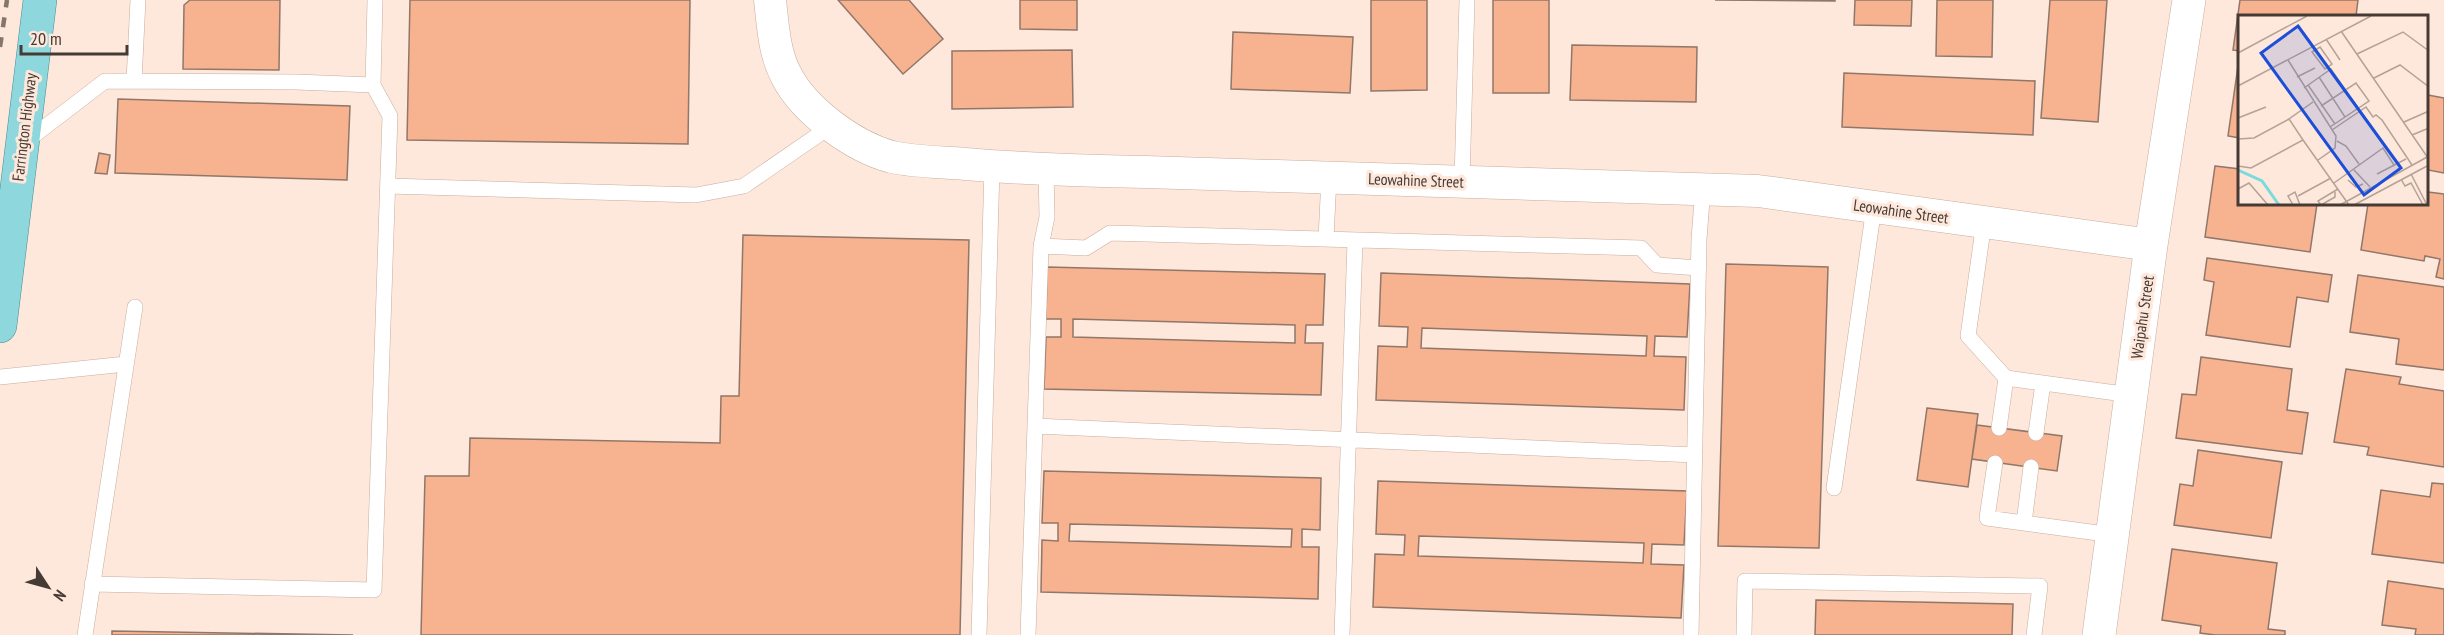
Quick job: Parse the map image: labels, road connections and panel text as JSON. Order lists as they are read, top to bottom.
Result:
{
  "streets": {
    "main road": ["Farrington Highway"],
    "street": ["Leowahine Street", "Waipahu Street"]
  },
  "crossings": [
    ["Leowahine Street", "Waipahu Street"]
  ],
  "scale_bar": "20 m",
  "north": "bottom right"
}
